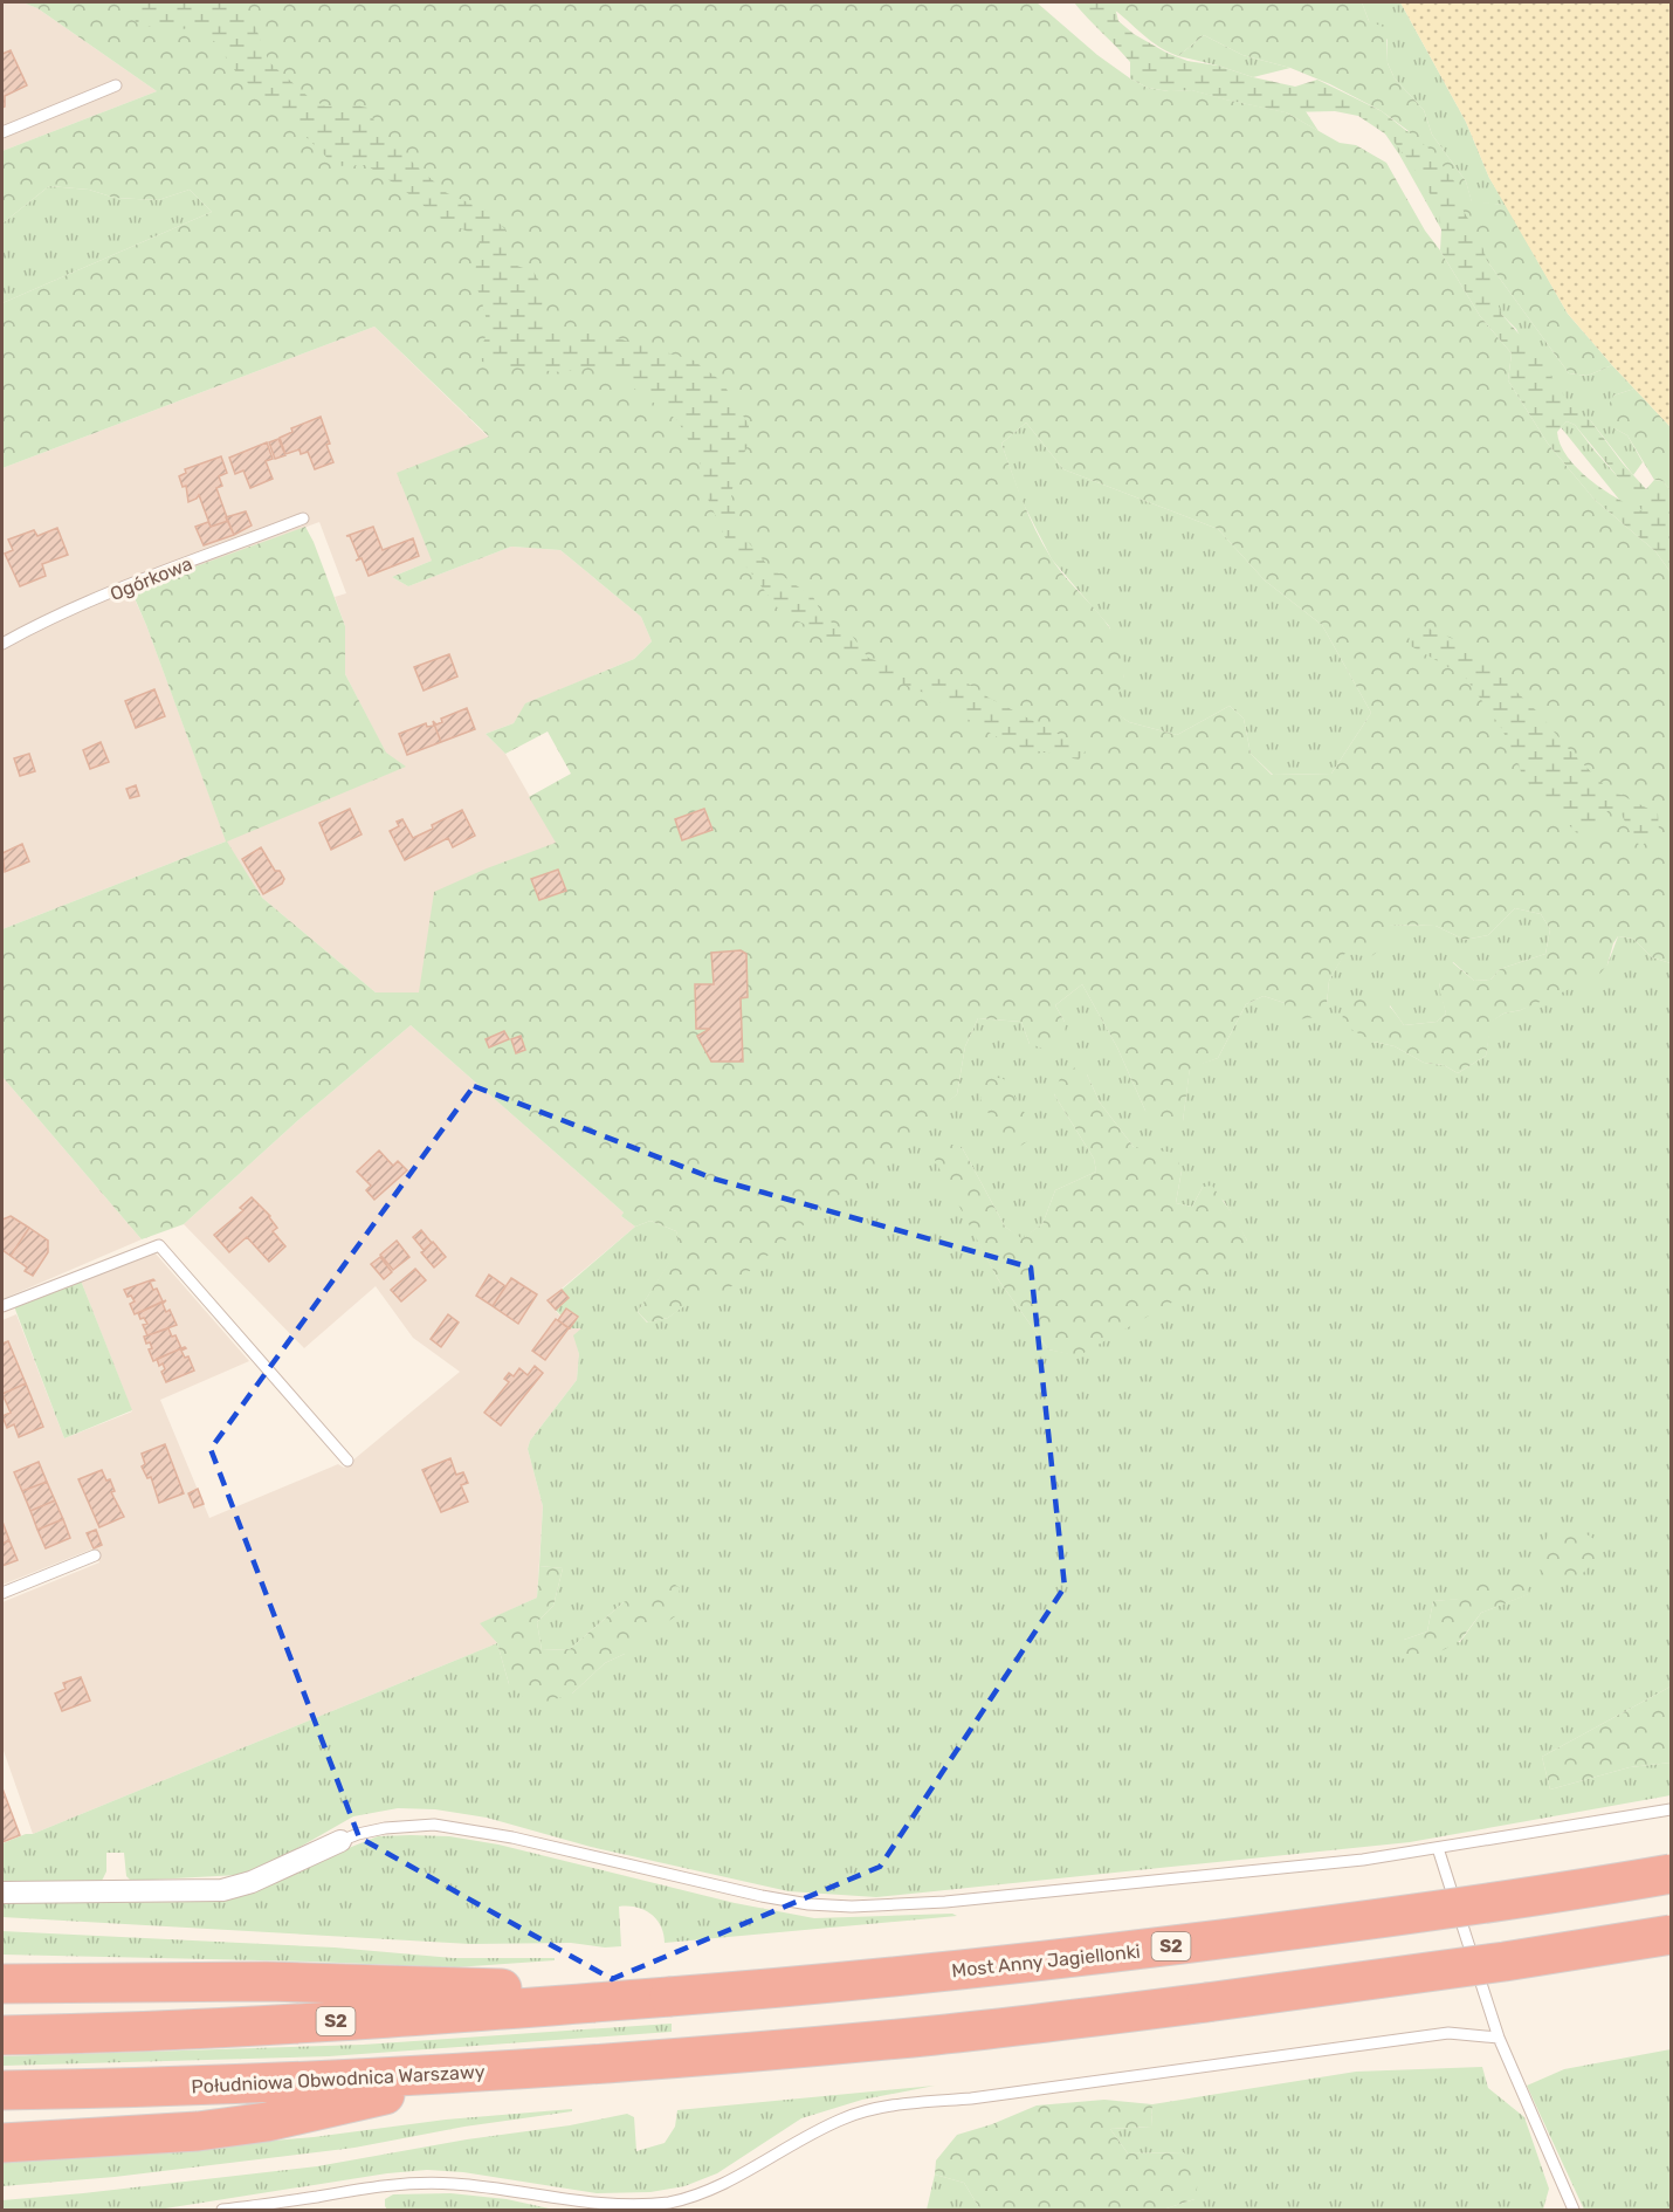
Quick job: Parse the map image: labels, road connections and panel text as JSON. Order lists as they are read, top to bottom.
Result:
{
  "streets": {
    "highway": ["S2", "Most Anny Jagiellonki", "Południowa Obwodnica Warszawy"],
    "lane": ["Ogórkowa"]
  },
  "crossings": [
    ["S2", "Most Anny Jagiellonki"]
  ]
}
